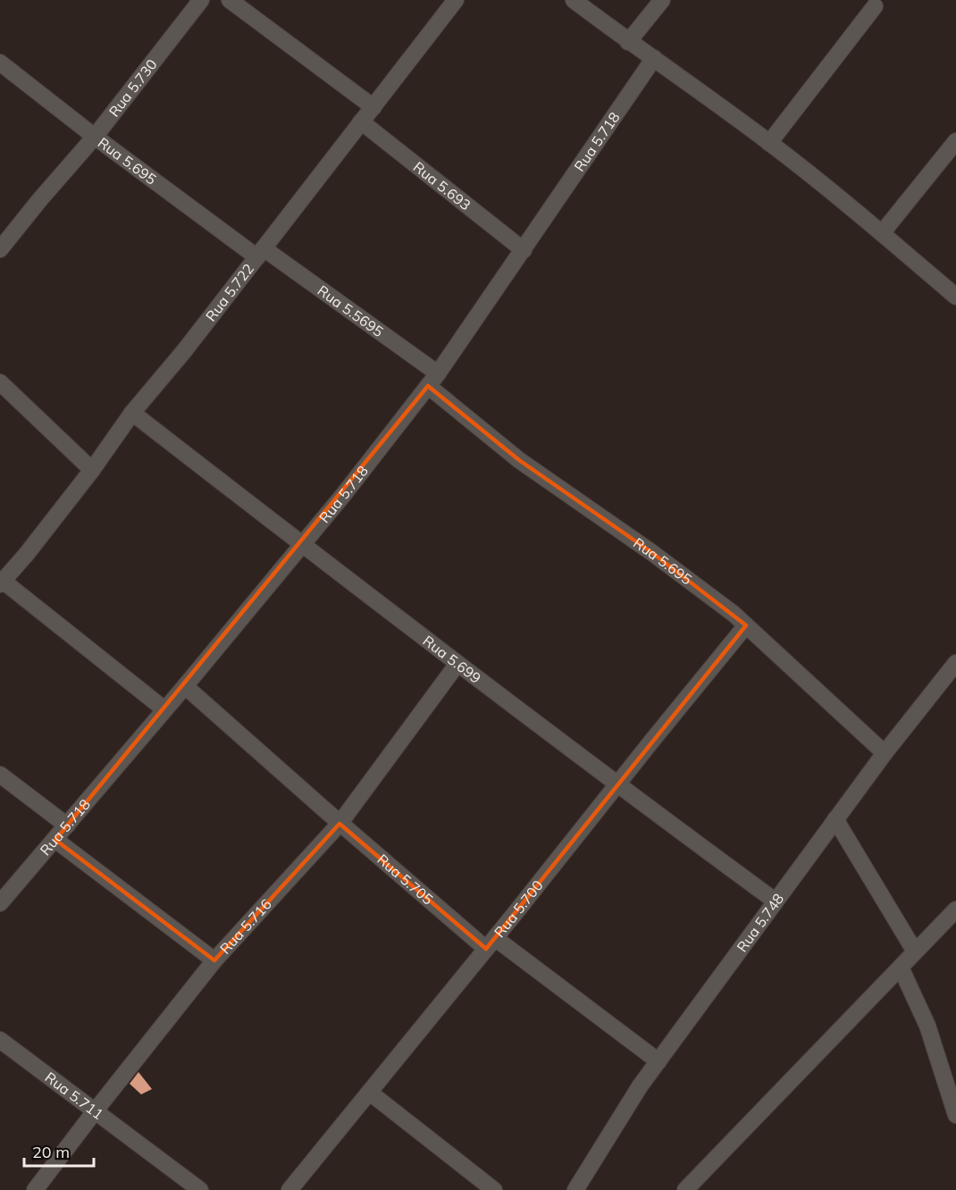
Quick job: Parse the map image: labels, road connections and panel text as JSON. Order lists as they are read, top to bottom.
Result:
{
  "streets": {
    "street": [
      "Rua 5.730",
      "Rua 5.718",
      "Rua 5.695",
      "Rua 5.693",
      "Rua 5.722",
      "Rua 5.5695",
      "Rua 5.699",
      "Rua 5.705",
      "Rua 5.700",
      "Rua 5.748",
      "Rua 5.716",
      "Rua 5.711"
    ]
  },
  "crossings": [
    ["Rua 5.730", "Rua 5.695"],
    ["Rua 5.718", "Rua 5.695"],
    ["Rua 5.718", "Rua 5.693"],
    ["Rua 5.718", "Rua 5.5695"],
    ["Rua 5.718", "Rua 5.699"],
    ["Rua 5.718", "Rua 5.705"],
    ["Rua 5.695", "Rua 5.722"],
    ["Rua 5.695", "Rua 5.5695"],
    ["Rua 5.695", "Rua 5.700"],
    ["Rua 5.695", "Rua 5.748"],
    ["Rua 5.693", "Rua 5.722"],
    ["Rua 5.722", "Rua 5.5695"],
    ["Rua 5.722", "Rua 5.699"],
    ["Rua 5.699", "Rua 5.700"],
    ["Rua 5.699", "Rua 5.748"],
    ["Rua 5.699", "Rua 5.716"],
    ["Rua 5.705", "Rua 5.700"],
    ["Rua 5.705", "Rua 5.748"],
    ["Rua 5.705", "Rua 5.716"],
    ["Rua 5.716", "Rua 5.711"]
  ],
  "scale_bar": "20 m"
}
